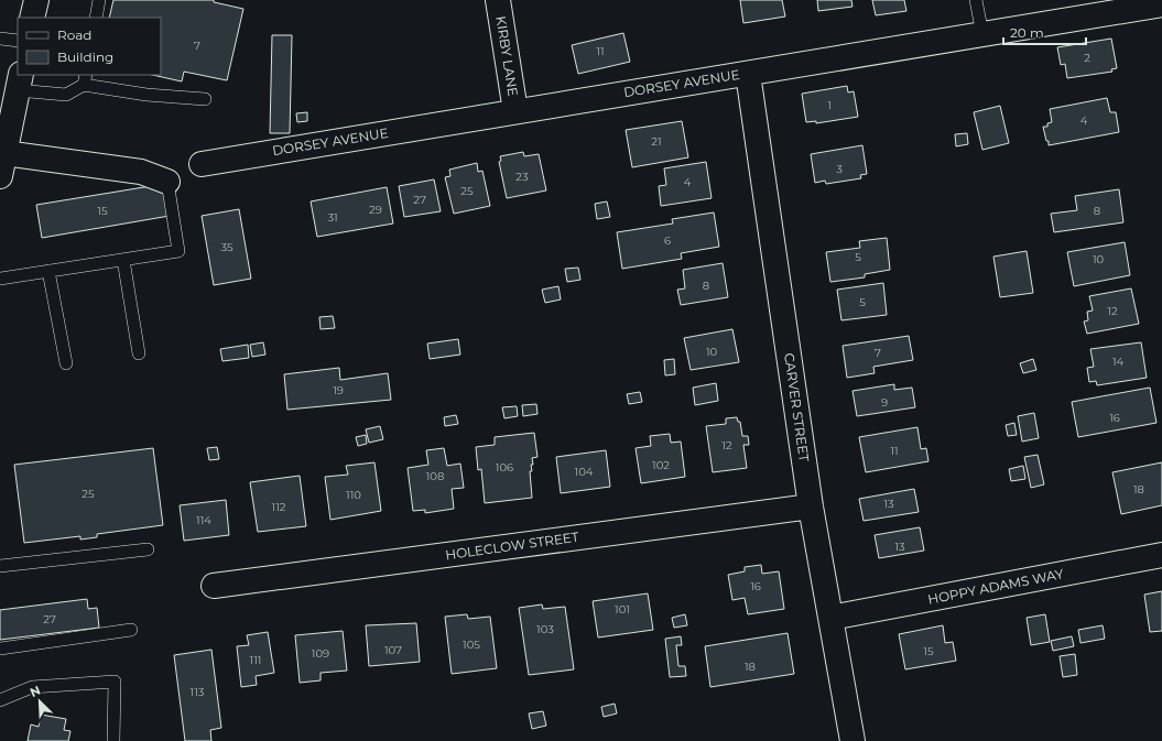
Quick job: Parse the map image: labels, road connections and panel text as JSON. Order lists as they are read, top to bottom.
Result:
{
  "streets": {
    "street": [
      "KIRBY LANE",
      "DORSEY AVENUE",
      "CARVER STREET",
      "HOLECLOW STREET",
      "HOPPY ADAMS WAY"
    ]
  },
  "crossings": [
    ["KIRBY LANE", "DORSEY AVENUE"],
    ["DORSEY AVENUE", "CARVER STREET"],
    ["CARVER STREET", "HOLECLOW STREET"],
    ["CARVER STREET", "HOPPY ADAMS WAY"]
  ],
  "house_numbers": [
    "7",
    "11",
    "2",
    "1",
    "4",
    "21",
    "3",
    "23",
    "4",
    "25",
    "27",
    "29",
    "15",
    "8",
    "31",
    "6",
    "35",
    "5",
    "10",
    "8",
    "5",
    "12",
    "10",
    "7",
    "14",
    "19",
    "9",
    "16",
    "12",
    "11",
    "102",
    "106",
    "104",
    "108",
    "18",
    "25",
    "110",
    "13",
    "112",
    "114",
    "13",
    "16",
    "101",
    "27",
    "103",
    "105",
    "107",
    "15",
    "109",
    "111",
    "18",
    "113"
  ],
  "legend": ["Road", "Building"],
  "scale_bar": "20 m",
  "north": "top left"
}
